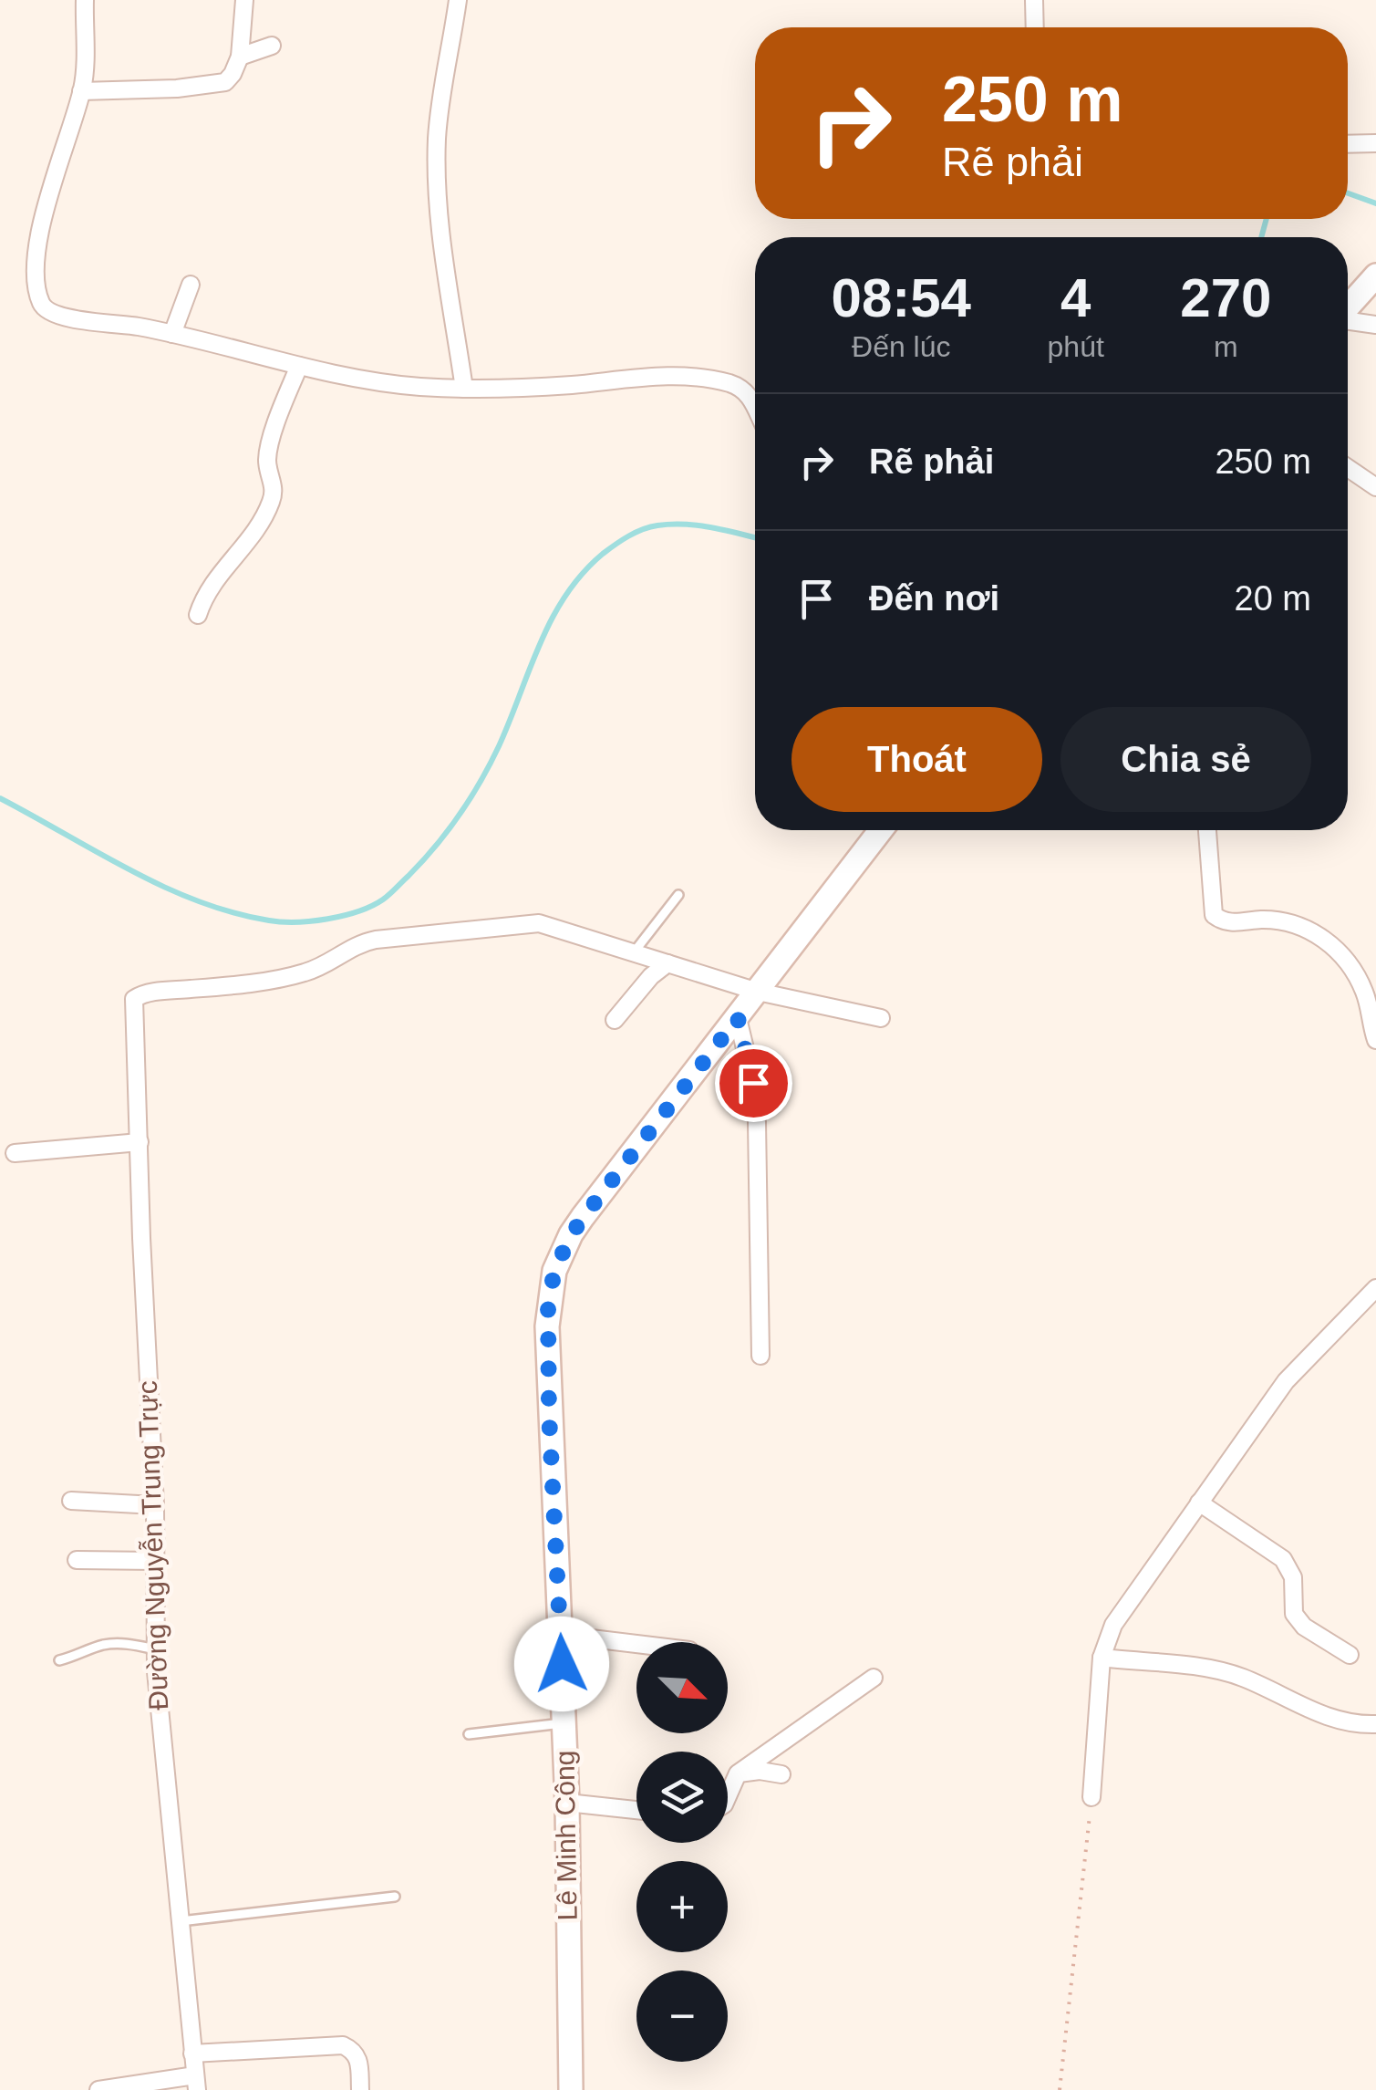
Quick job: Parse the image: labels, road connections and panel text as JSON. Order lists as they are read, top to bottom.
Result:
{
  "streets": {
    "main road": ["Lê Minh Công"],
    "street": ["Đường Nguyễn Trung Trực"]
  },
  "north": "bottom right",
  "page": {
    "turn": ["250 m", "Rẽ phải"],
    "eta": [
      "08:54",
      "Đến lúc",
      "4",
      "phút",
      "270",
      "m"
    ],
    "list": [
      {
        "name": "Rẽ phải",
        "value": "250 m"
      },
      {
        "name": "Đến nơi",
        "value": "20 m"
      }
    ],
    "buttons": ["Thoát", "Chia sẻ"],
    "map_buttons": ["+", "−"]
  }
}
